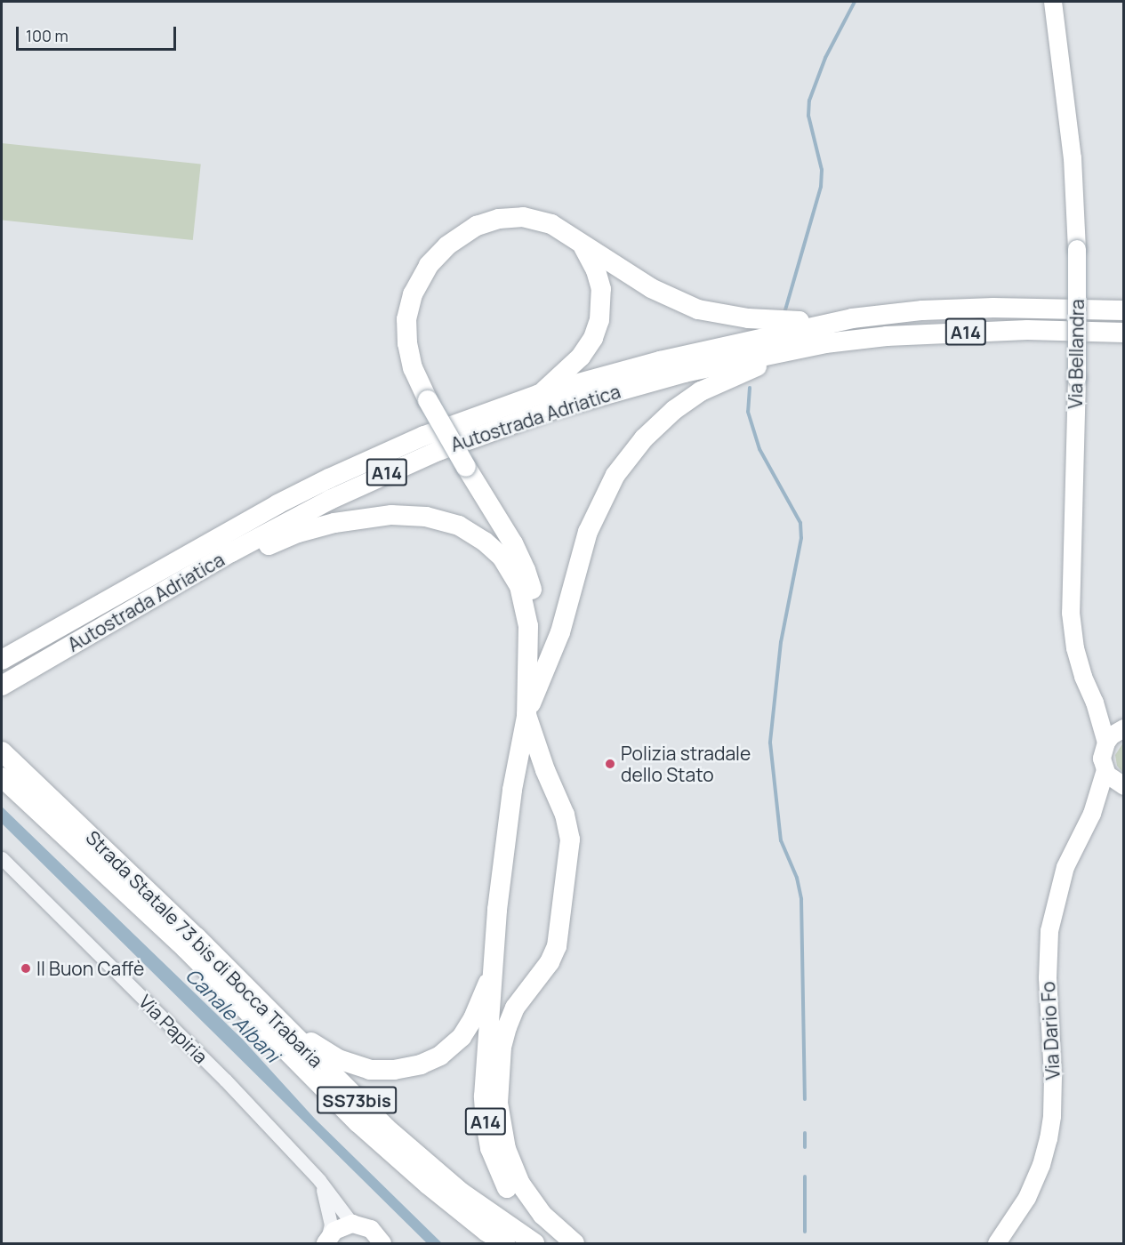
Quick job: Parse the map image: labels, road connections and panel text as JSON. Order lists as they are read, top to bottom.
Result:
{
  "streets": {
    "highway": [
      "A14",
      "Autostrada Adriatica",
      "Strada Statale 73 bis di Bocca Trabaria",
      "SS73bis"
    ],
    "main road": ["Via Bellandra", "Via Dario Fo"],
    "street": ["Via Papiria"]
  },
  "crossings": [
    ["A14", "Autostrada Adriatica"],
    ["Via Bellandra", "Via Dario Fo"]
  ],
  "water": ["Canale Albani"],
  "places": ["Polizia stradale dello Stato", "Il Buon Caffè"],
  "scale_bar": "100 m"
}
